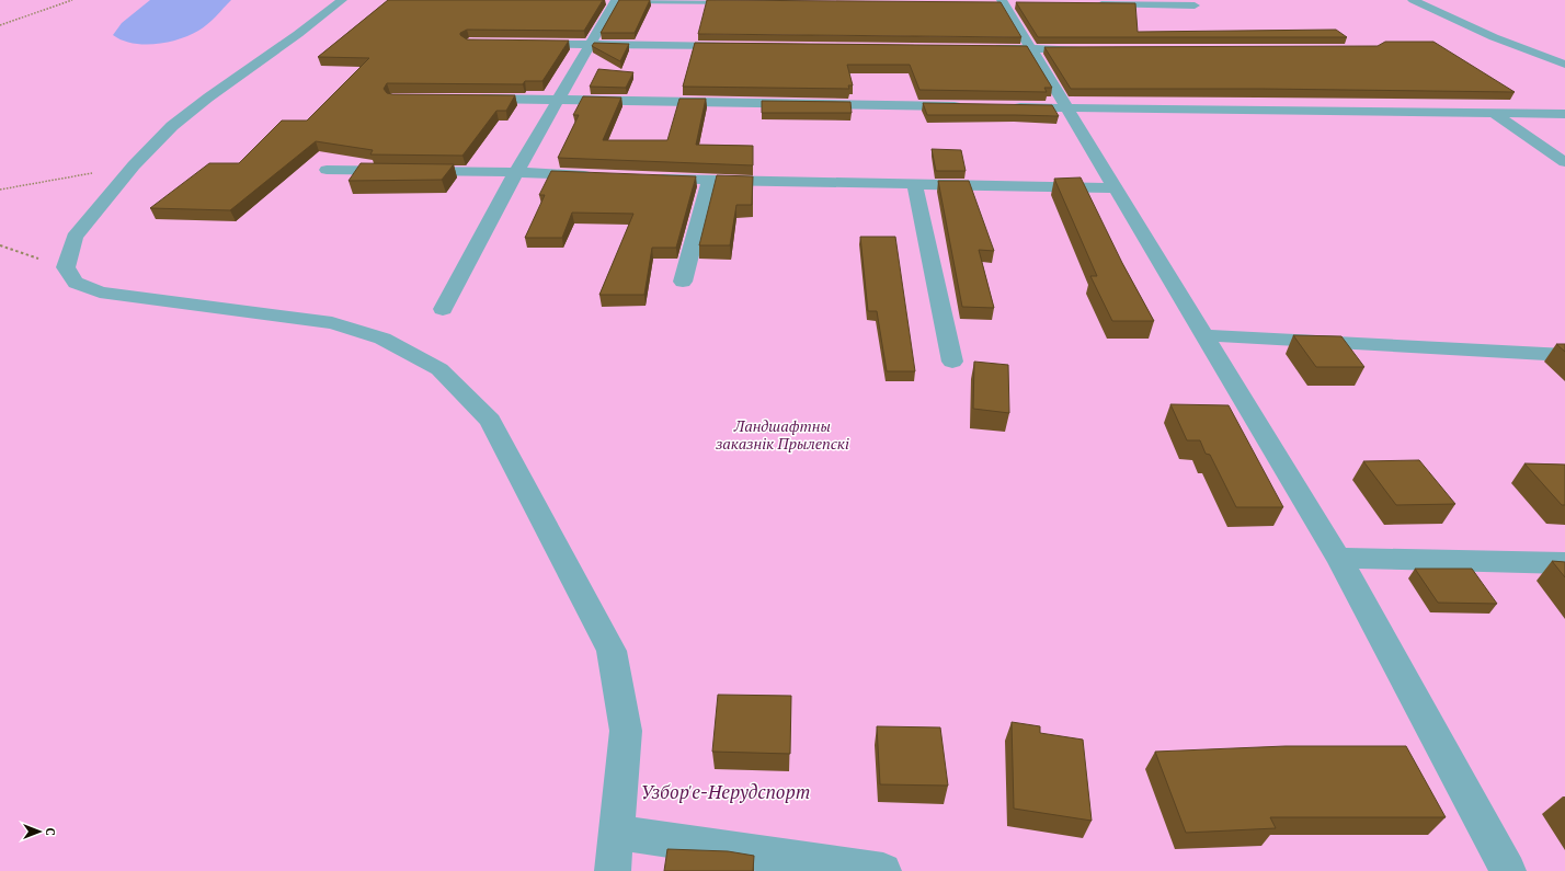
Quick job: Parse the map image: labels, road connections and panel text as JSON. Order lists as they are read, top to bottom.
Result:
{
  "parks": ["Ландшафтны заказнік Прылепскі", "Узбор'е-Нерудспорт"],
  "north": "right"
}
